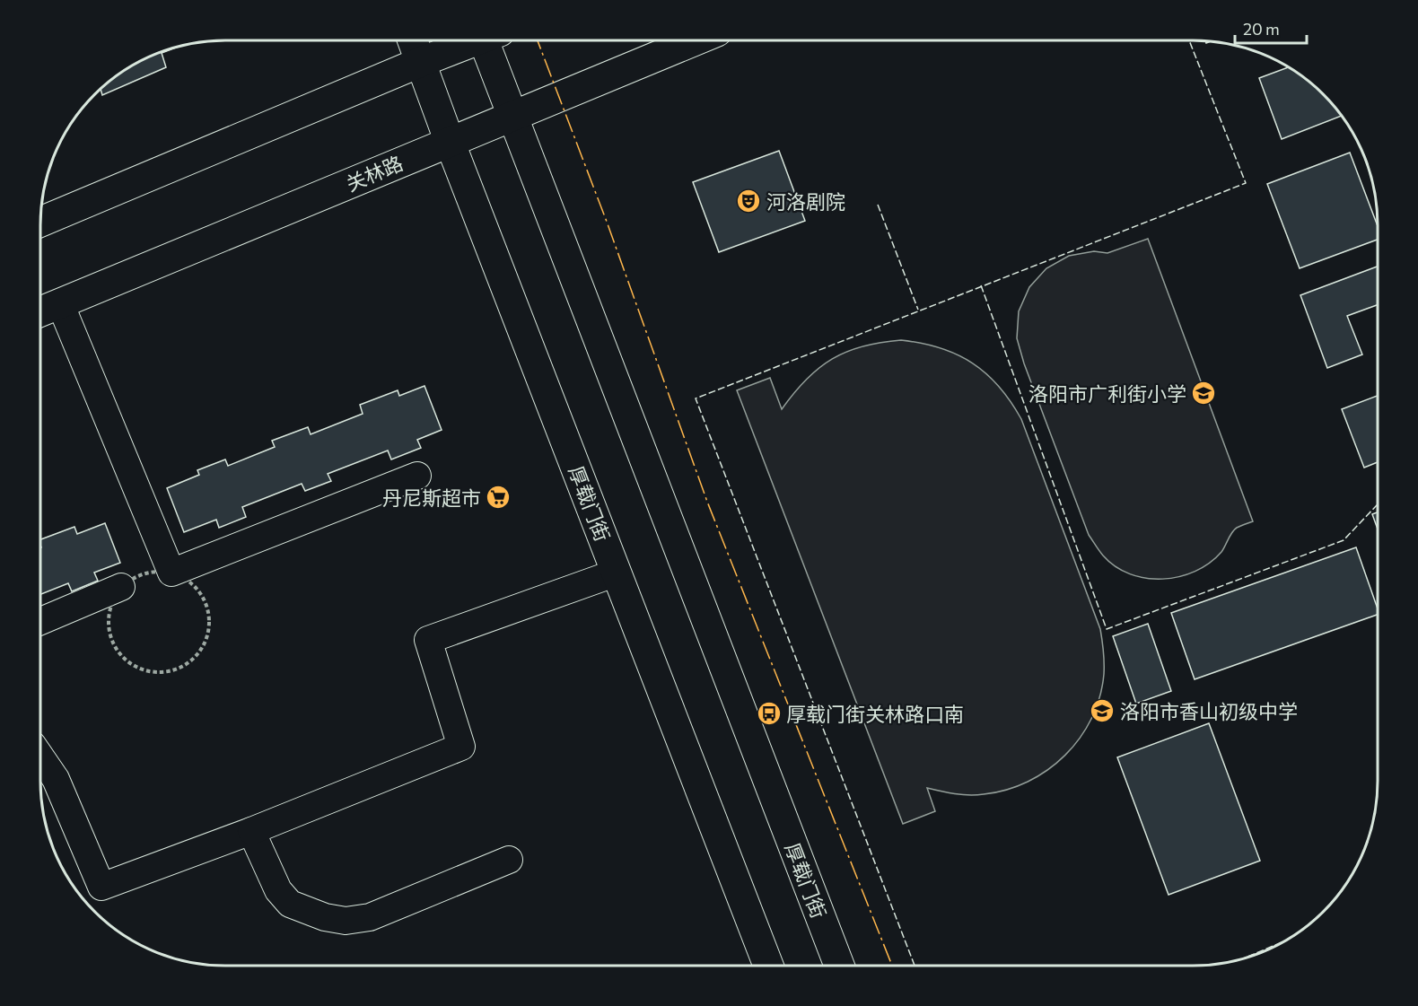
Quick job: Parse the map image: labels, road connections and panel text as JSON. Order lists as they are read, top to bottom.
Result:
{
  "streets": {
    "main road": ["关林路", "厚载门街"]
  },
  "crossings": [
    ["关林路", "厚载门街"]
  ],
  "places": {
    "theatre": ["河洛剧院"],
    "school or university": ["洛阳市广利街小学", "洛阳市香山初级中学"],
    "supermarket": ["丹尼斯超市"],
    "bus stop": ["厚载门街关林路口南"]
  },
  "scale_bar": "20 m"
}
